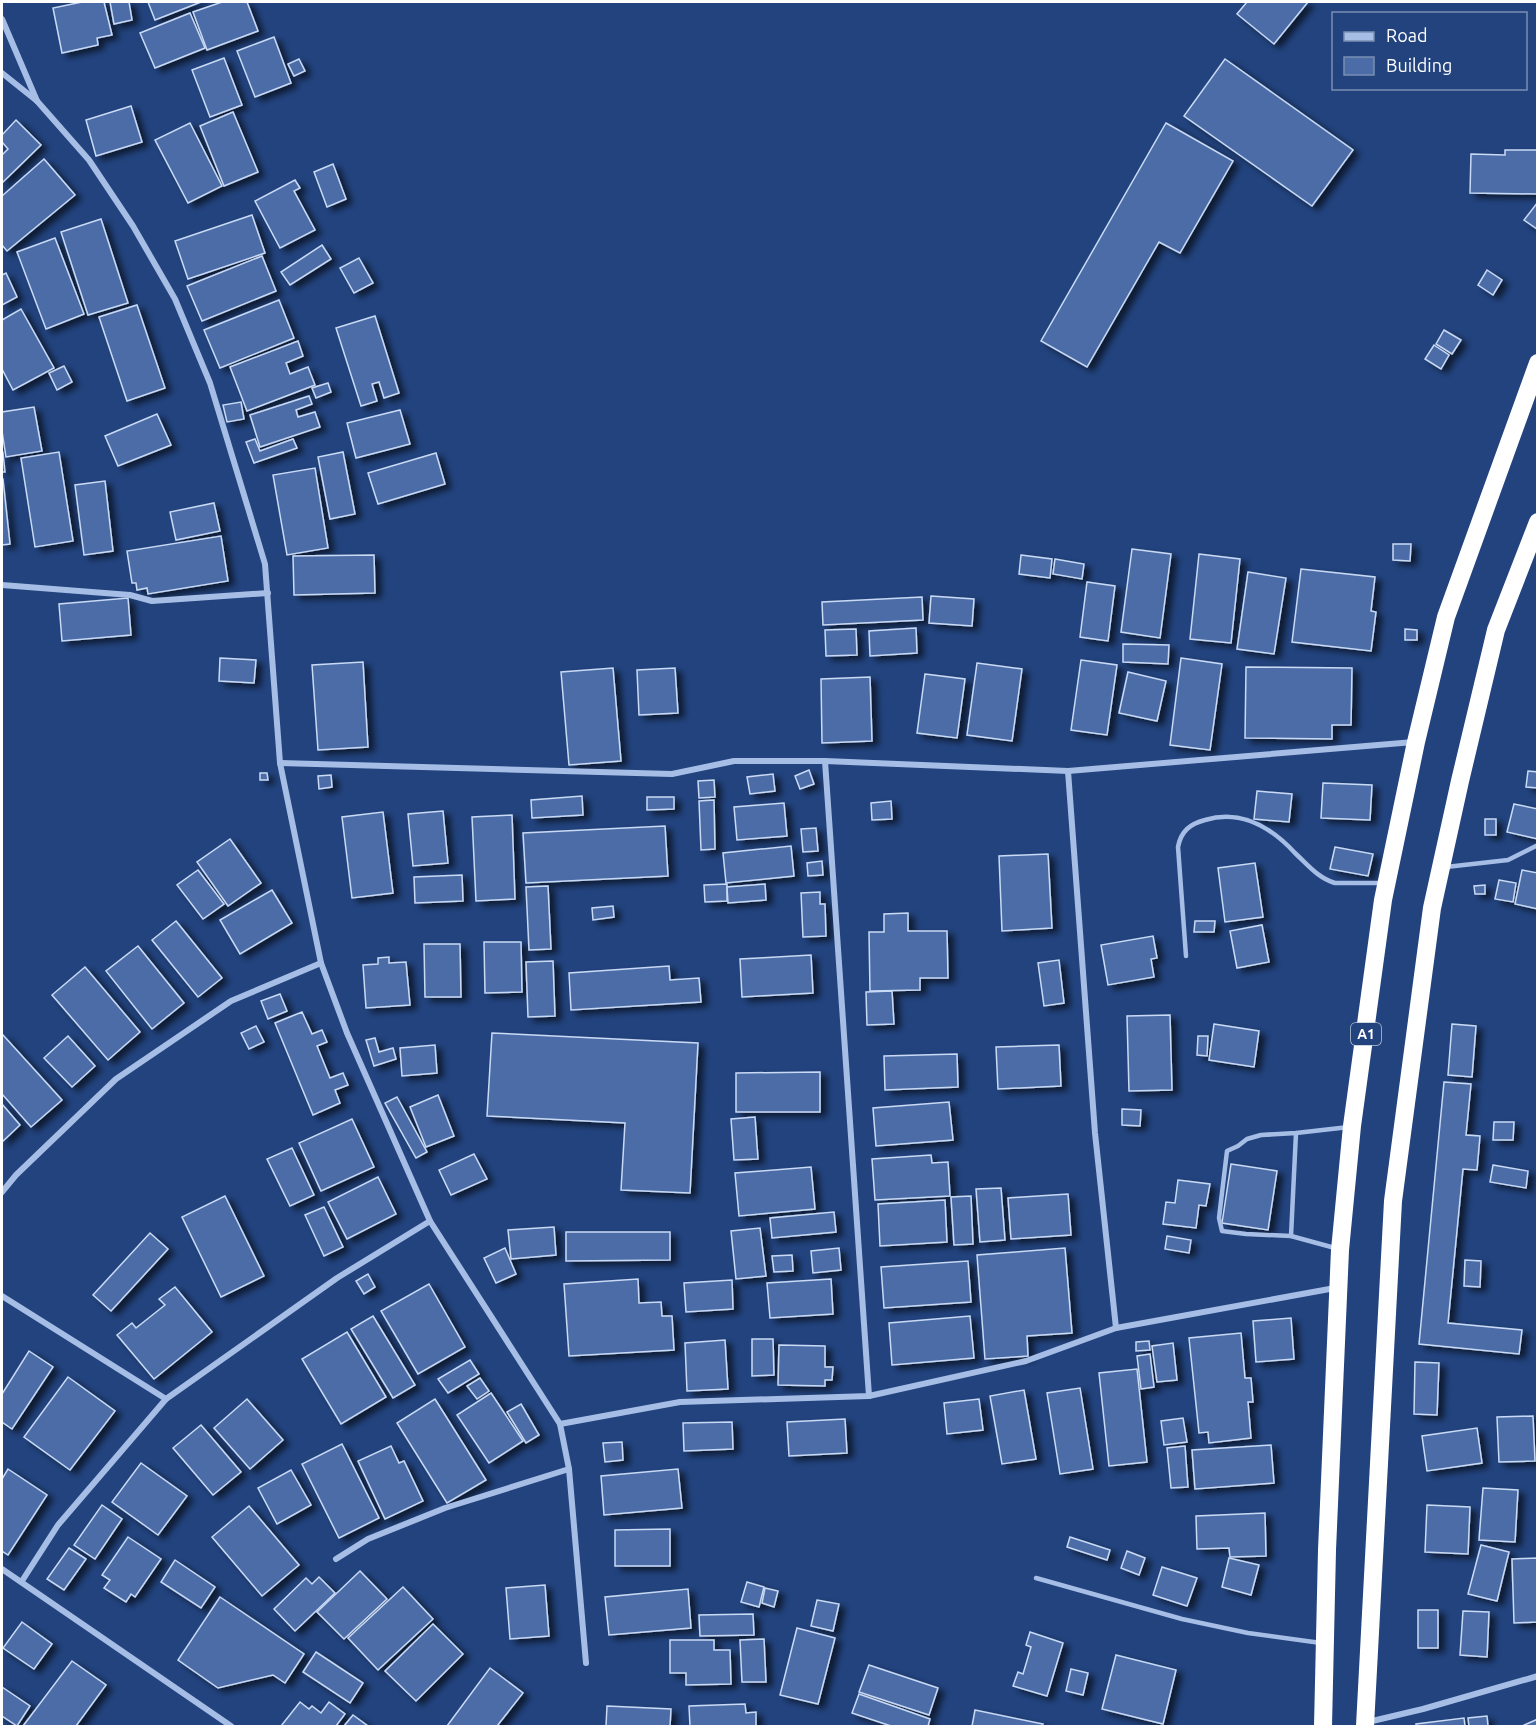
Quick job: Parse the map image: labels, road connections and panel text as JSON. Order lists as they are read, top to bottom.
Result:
{
  "streets": {
    "highway": ["A1"]
  },
  "legend": ["Road", "Building"]
}
